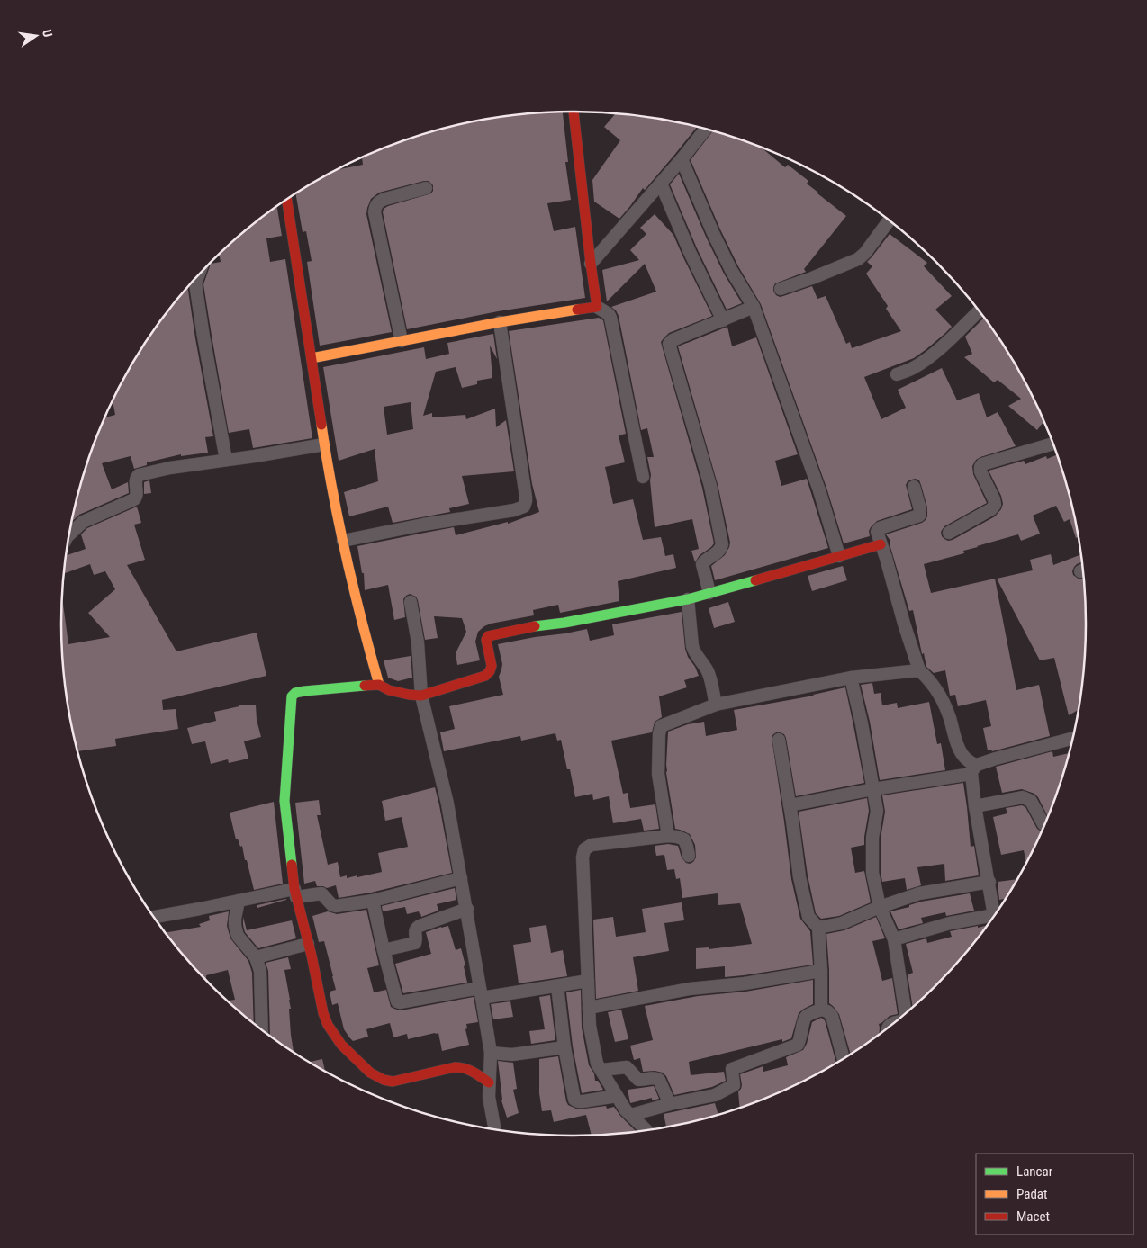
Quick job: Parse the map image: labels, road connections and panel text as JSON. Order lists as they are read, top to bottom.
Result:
{
  "legend": ["Lancar", "Padat", "Macet"],
  "north": "right"
}
